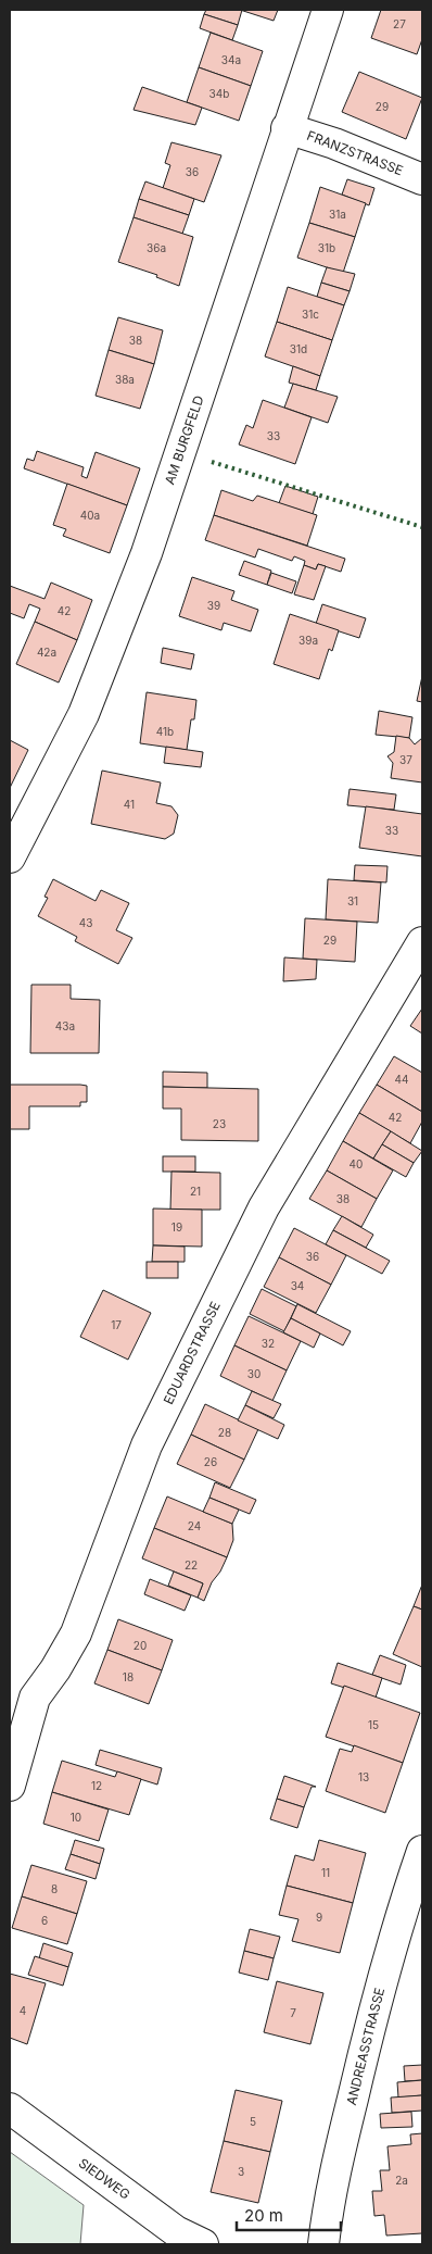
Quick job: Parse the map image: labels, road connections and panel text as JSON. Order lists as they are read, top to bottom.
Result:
{
  "streets": {
    "street": [
      "FRANZSTRASSE",
      "AM BURGFELD",
      "EDUARDSTRASSE",
      "ANDREASSTRASSE",
      "SIEDWEG"
    ]
  },
  "crossings": [
    ["FRANZSTRASSE", "AM BURGFELD"]
  ],
  "house_numbers": [
    "27",
    "34a",
    "34b",
    "29",
    "36",
    "31a",
    "36a",
    "31b",
    "31c",
    "38",
    "31d",
    "38a",
    "33",
    "40a",
    "39",
    "42",
    "39a",
    "42a",
    "41b",
    "37",
    "41",
    "33",
    "31",
    "43",
    "29",
    "43a",
    "44",
    "42",
    "23",
    "40",
    "21",
    "38",
    "19",
    "36",
    "34",
    "17",
    "32",
    "30",
    "28",
    "26",
    "24",
    "22",
    "20",
    "18",
    "15",
    "13",
    "12",
    "10",
    "11",
    "8",
    "9",
    "6",
    "4",
    "7",
    "5",
    "3",
    "2a"
  ],
  "scale_bar": "20 m"
}
